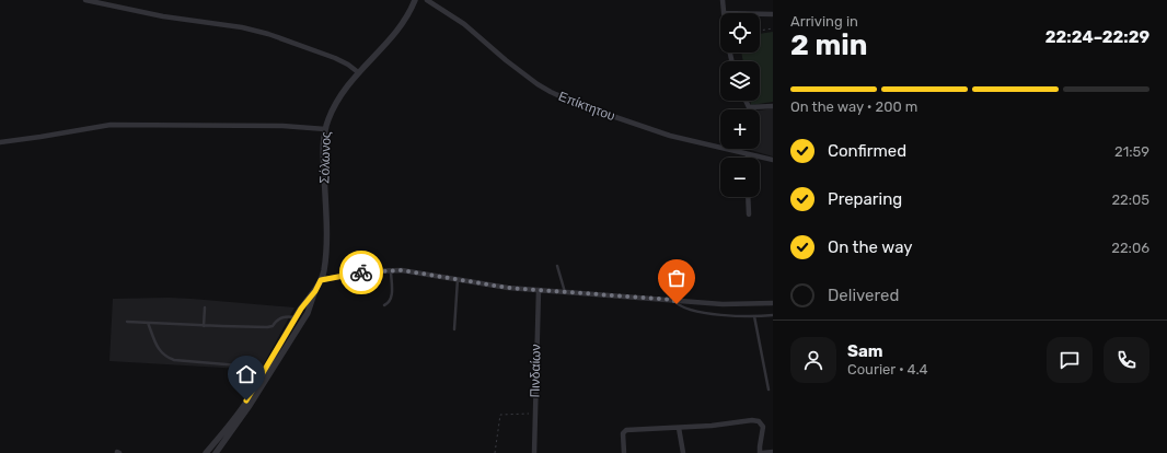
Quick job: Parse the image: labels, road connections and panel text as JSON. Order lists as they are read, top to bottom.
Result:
{
  "streets": {
    "street": ["Επίκτητου", "Σόλωνος", "Πινδαίων"]
  },
  "page": {
    "heading": ["2 min", "Arriving in", "22:24–22:29"],
    "panel": ["Sam", "Courier · 4.4"],
    "map_buttons": ["+", "−"],
    "bar": "On the way · 200 m",
    "list": [
      ["Confirmed", "21:59"],
      ["Preparing", "22:05"],
      ["On the way", "22:06"],
      "Delivered"
    ]
  }
}
